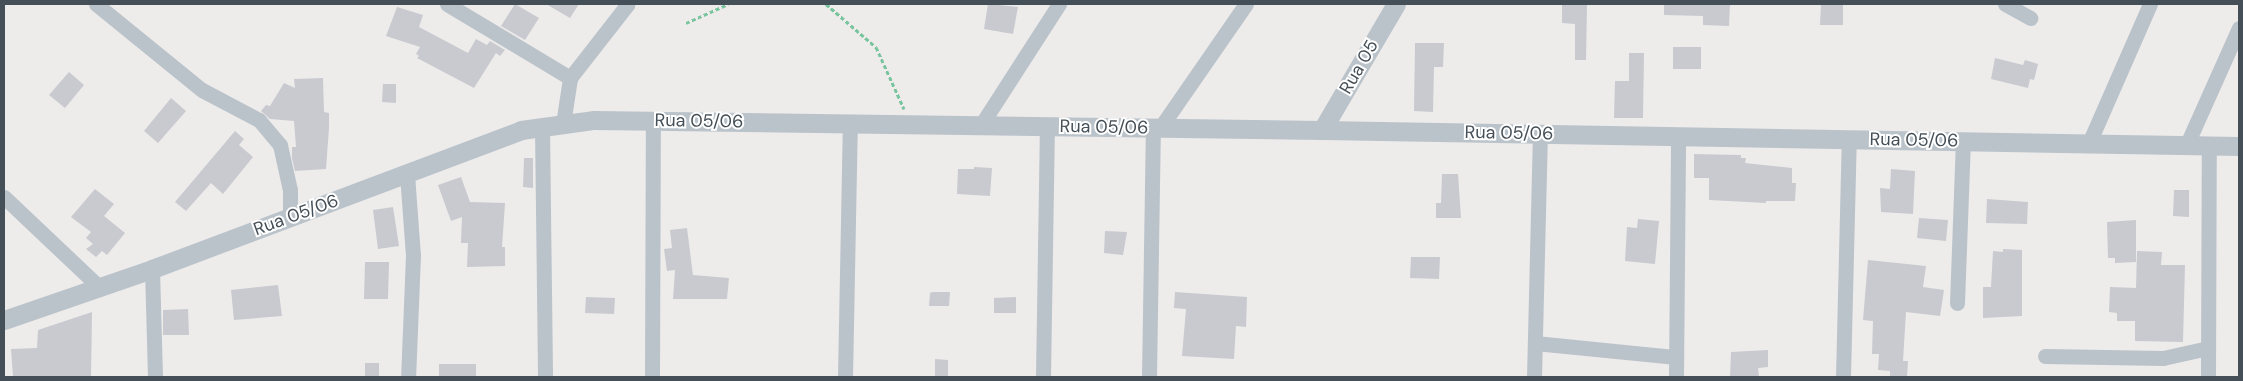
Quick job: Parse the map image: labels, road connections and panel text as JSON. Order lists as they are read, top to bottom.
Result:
{
  "streets": {
    "street": ["Rua 05", "Rua 05/06"]
  },
  "crossings": [
    ["Rua 05", "Rua 05/06"]
  ]
}
